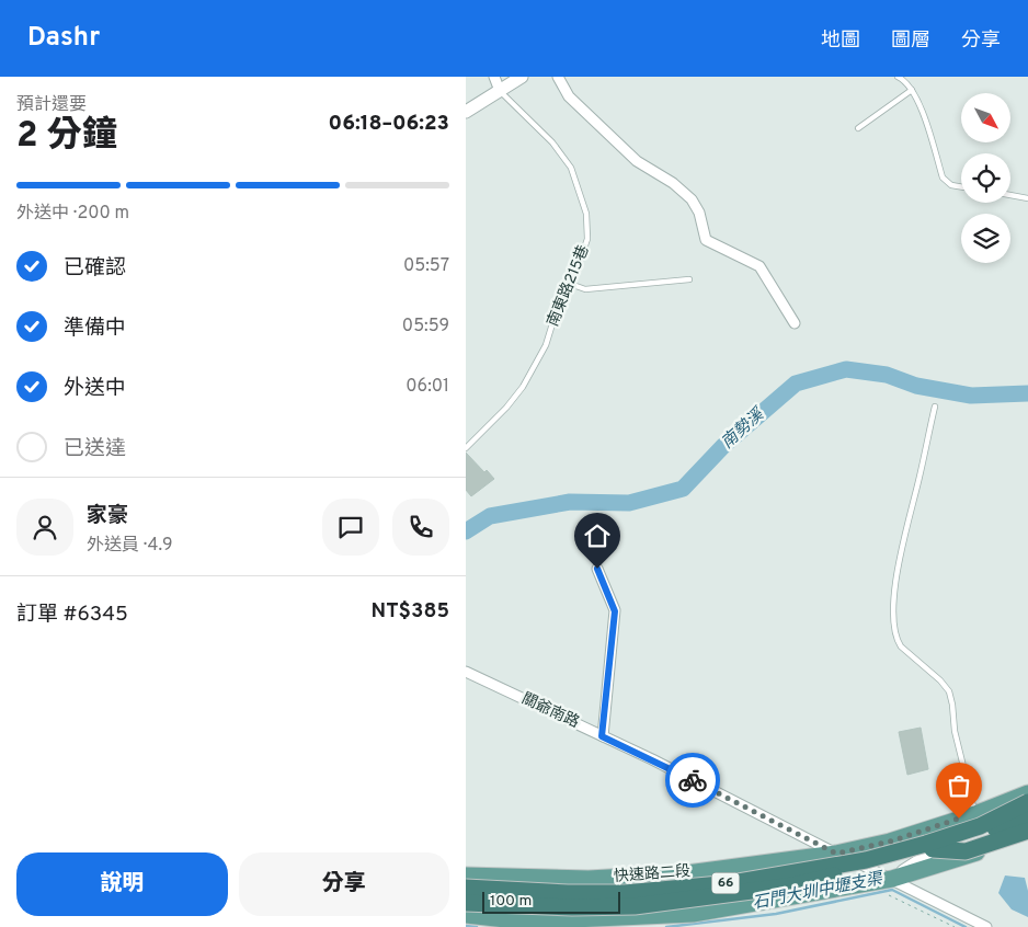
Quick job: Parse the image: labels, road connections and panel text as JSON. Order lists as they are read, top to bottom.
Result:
{
  "streets": {
    "highway": ["66"],
    "main road": ["快速路二段"],
    "street": ["關爺南路"],
    "lane": ["南東路215巷"]
  },
  "crossings": [
    ["關爺南路", "快速路二段"],
    ["關爺南路", "66"],
    ["快速路二段", "66"]
  ],
  "water": ["南勢溪", "石門大圳中壢支渠"],
  "scale_bar": "100 m",
  "north": "bottom right",
  "page": {
    "header": "Dashr",
    "nav": ["地圖", "圖層", "分享"],
    "heading": ["2 分鐘", "預計還要", "06:18–06:23"],
    "panel": [
      "家豪",
      "外送員 · 4.9",
      "訂單 #6345",
      "NT$385"
    ],
    "bar": "外送中 · 200 m",
    "list": [
      ["已確認", "05:57"],
      ["準備中", "05:59"],
      ["外送中", "06:01"],
      "已送達"
    ],
    "buttons": ["說明", "分享"],
    "scale": "100 m"
  }
}
